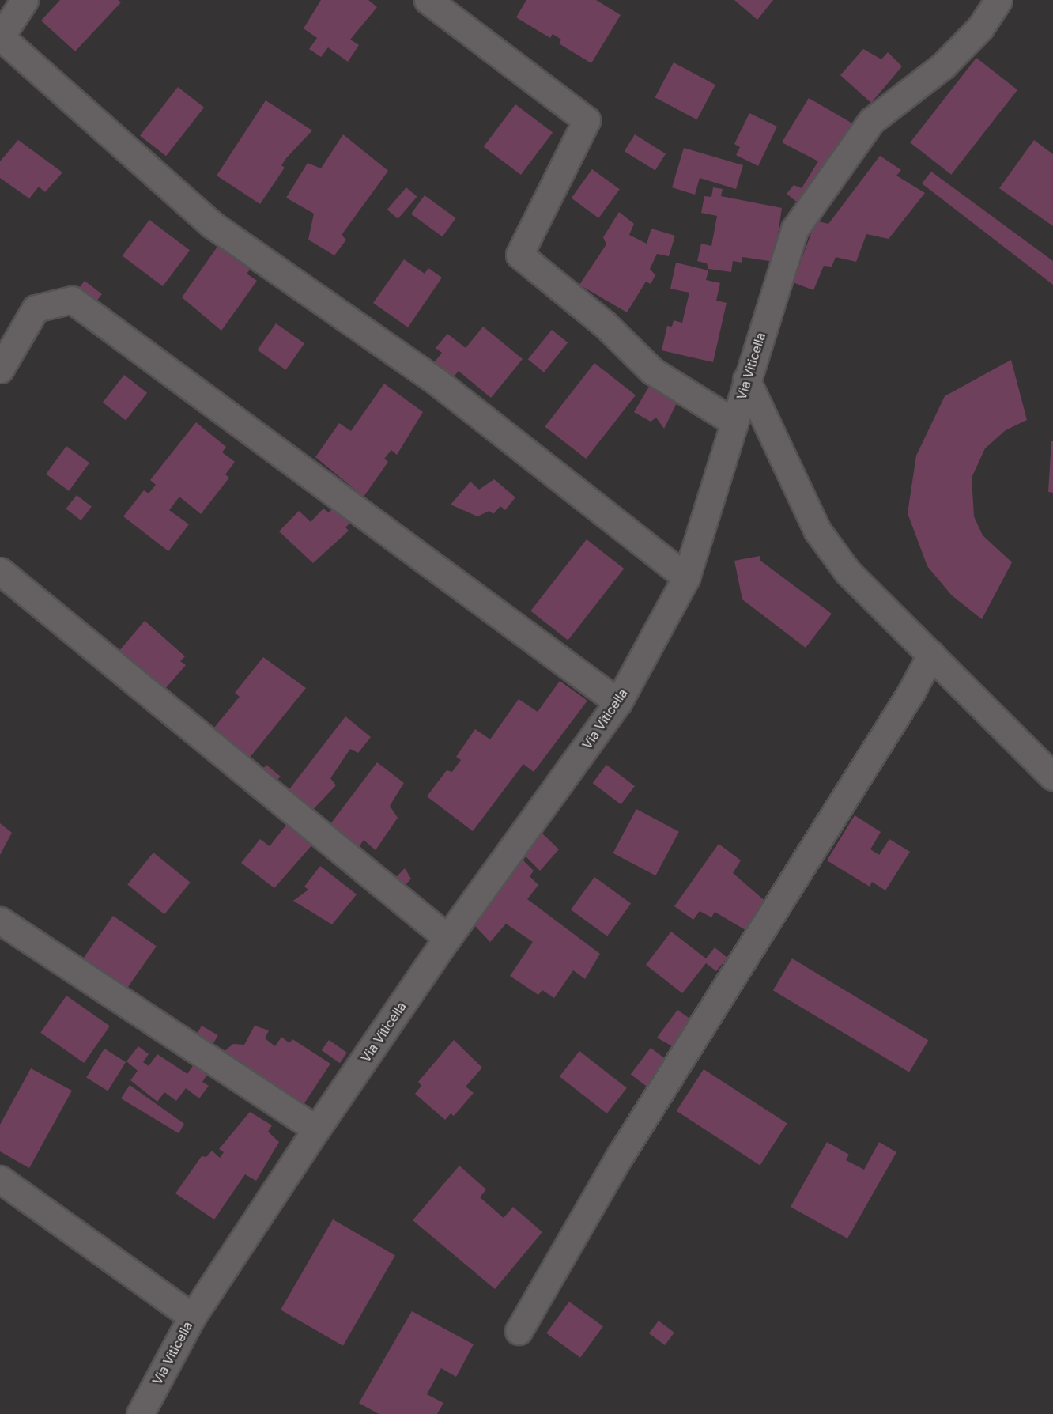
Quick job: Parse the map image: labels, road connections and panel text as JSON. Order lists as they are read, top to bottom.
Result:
{
  "streets": {
    "street": ["Via Viticella"]
  }
}
